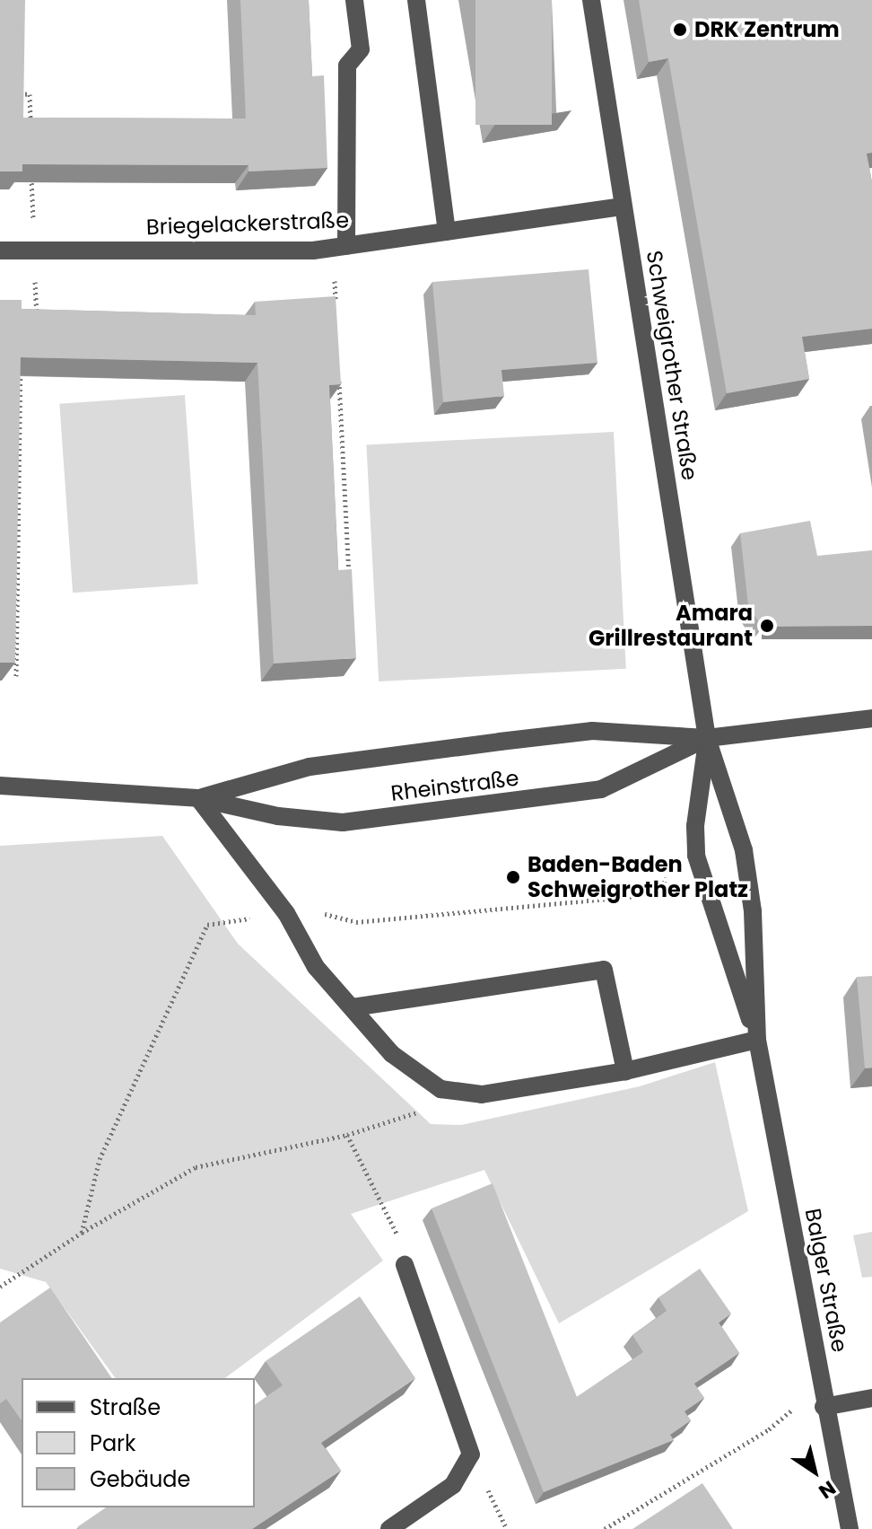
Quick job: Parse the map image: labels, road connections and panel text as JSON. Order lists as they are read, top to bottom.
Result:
{
  "streets": {
    "street": [
      "Briegelackerstraße",
      "Schweigrother Straße",
      "Rheinstraße",
      "Balger Straße"
    ]
  },
  "crossings": [
    ["Briegelackerstraße", "Schweigrother Straße"],
    ["Schweigrother Straße", "Rheinstraße"],
    ["Schweigrother Straße", "Balger Straße"],
    ["Rheinstraße", "Balger Straße"]
  ],
  "places": ["DRK Zentrum", "Amara Grillrestaurant", "Baden-Baden Schweigrother Platz"],
  "legend": ["Straße", "Park", "Gebäude"],
  "north": "bottom right"
}
